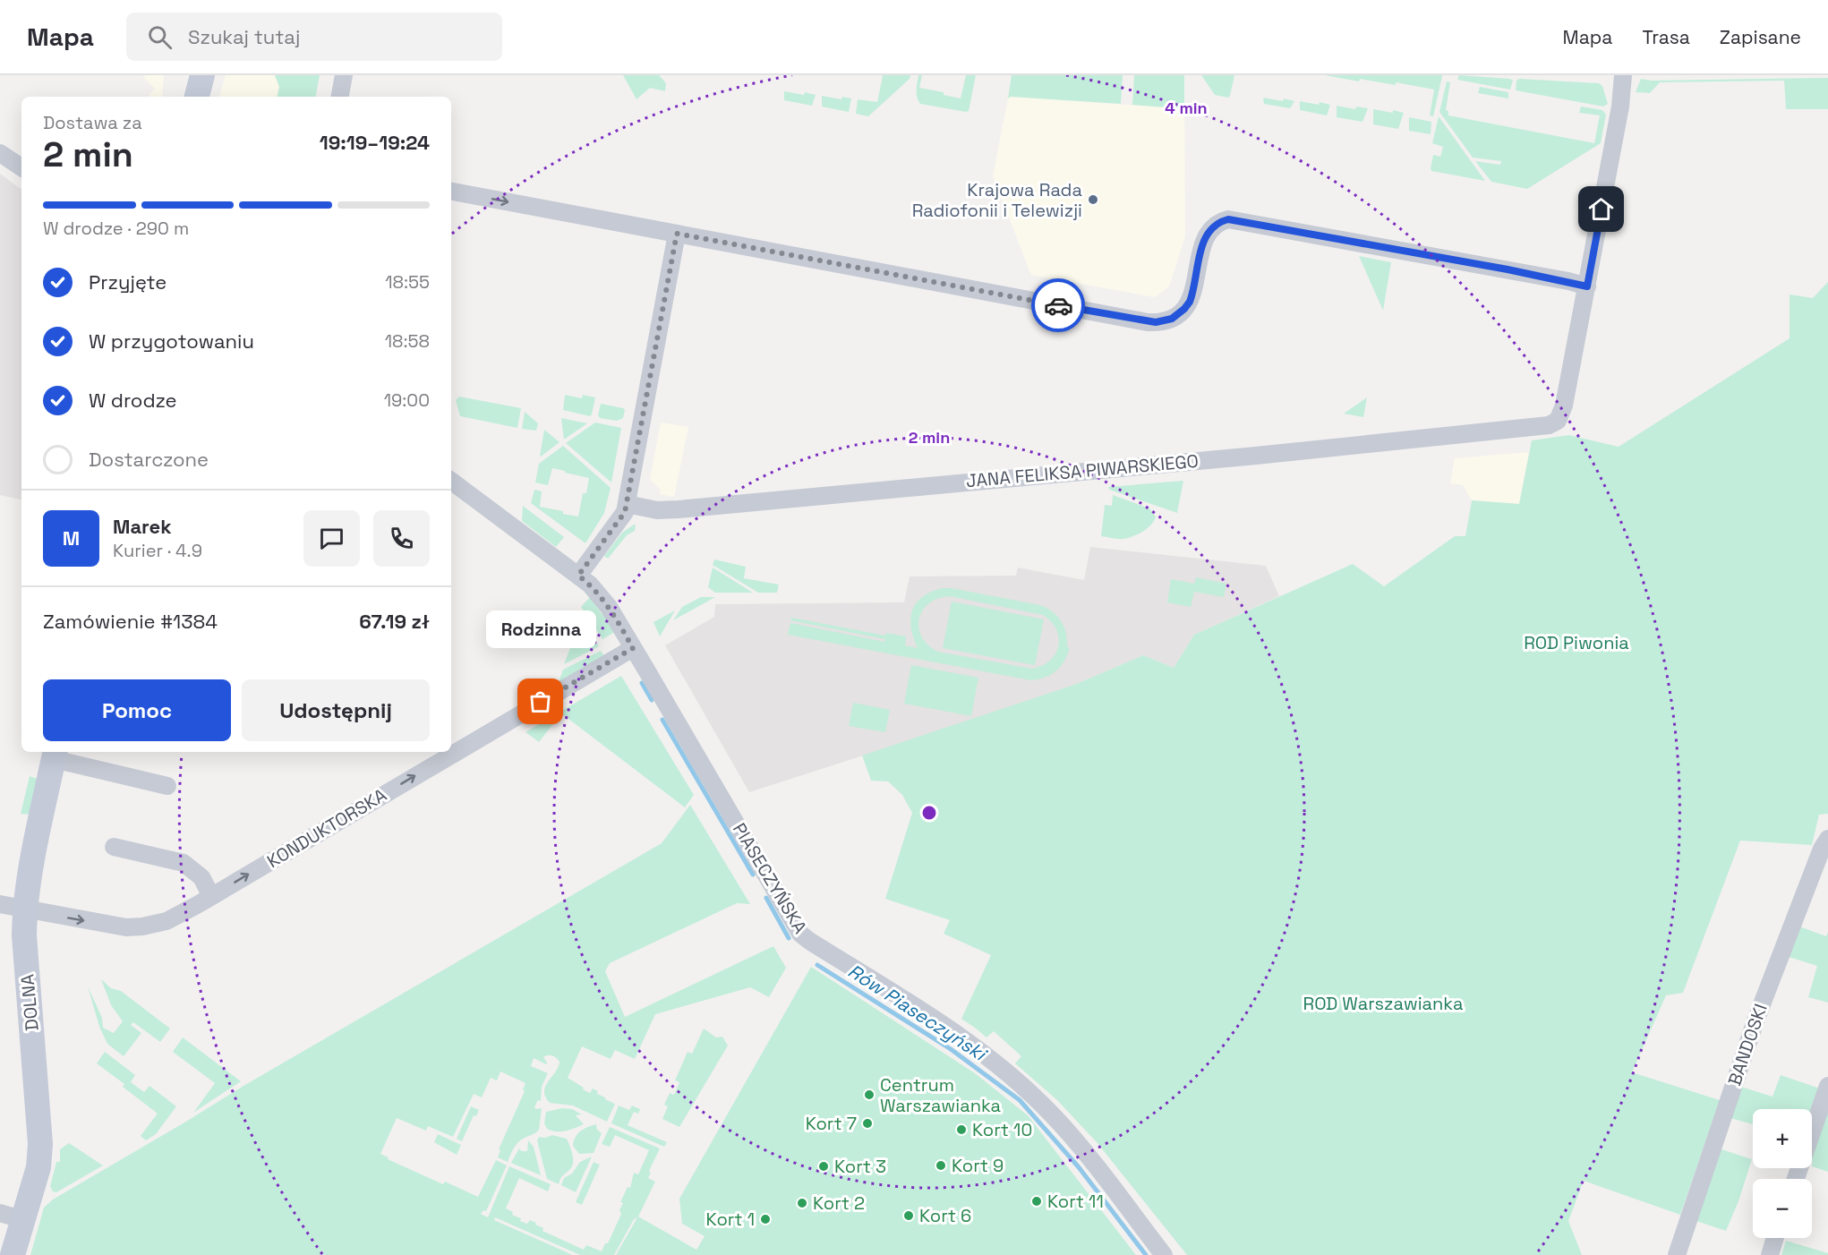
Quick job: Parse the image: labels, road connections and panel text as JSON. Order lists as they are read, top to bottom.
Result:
{
  "streets": {
    "street": [
      "JANA FELIKSA PIWARSKIEGO",
      "KONDUKTORSKA",
      "PIASECZYŃSKA",
      "DOLNA",
      "BANDOSKI"
    ]
  },
  "crossings": [
    ["KONDUKTORSKA", "PIASECZYŃSKA"],
    ["KONDUKTORSKA", "DOLNA"]
  ],
  "one_way": ["KONDUKTORSKA"],
  "water": ["Rów Piaseczyński"],
  "parks": ["ROD Piwonia", "ROD Warszawianka"],
  "places": [
    "Krajowa Rada Radiofonii i Telewizji",
    "Rodzinna",
    "Centrum Warszawianka",
    "Kort 7",
    "Kort 10",
    "Kort 9",
    "Kort 3",
    "Kort 11",
    "Kort 2",
    "Kort 6",
    "Kort 1"
  ],
  "page": {
    "header": "Mapa",
    "search": "Szukaj tutaj",
    "nav": ["Mapa", "Trasa", "Zapisane"],
    "heading": ["2 min", "Dostawa za", "19:19–19:24"],
    "panel": [
      "Marek",
      "Kurier · 4.9",
      "Zamówienie #1384",
      "67.19 zł"
    ],
    "bar": "W drodze · 290 m",
    "list": [
      ["Przyjęte", "18:55"],
      ["W przygotowaniu", "18:58"],
      ["W drodze", "19:00"],
      "Dostarczone"
    ],
    "round": "M",
    "bubble": "Rodzinna",
    "buttons": ["Pomoc", "Udostępnij"],
    "map_buttons": ["+", "−"]
  },
  "rings": ["4 min", "2 min"]
}
